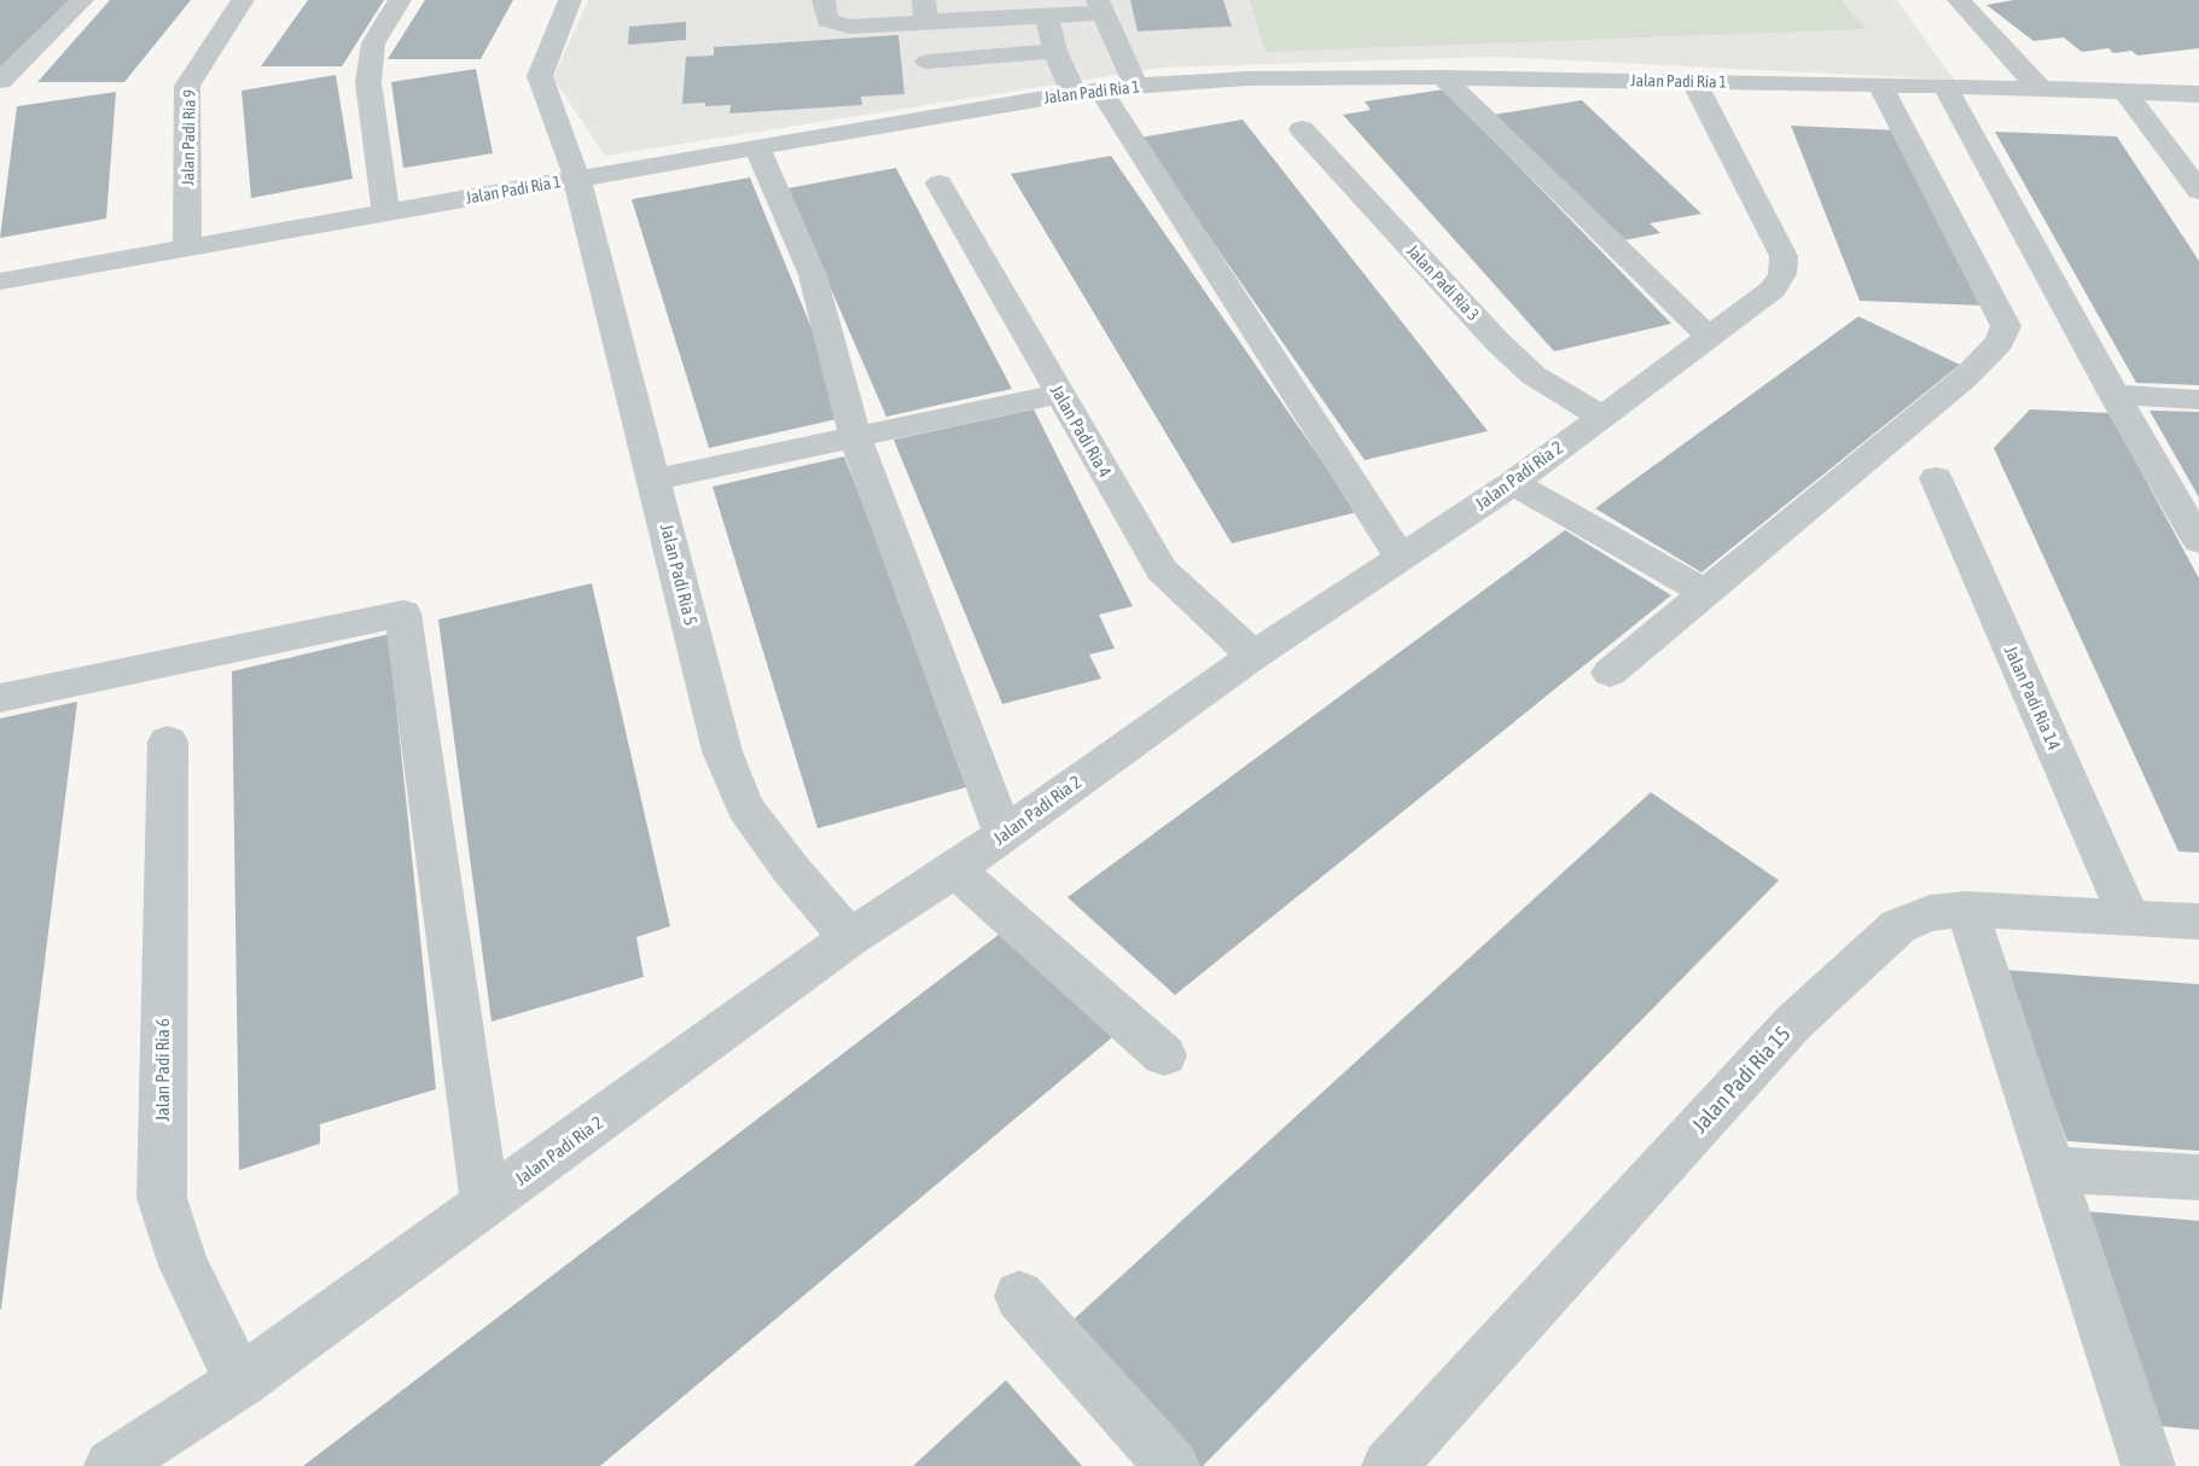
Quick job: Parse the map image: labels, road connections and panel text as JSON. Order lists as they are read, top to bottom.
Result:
{
  "streets": {
    "street": [
      "Jalan Padi Ria 1",
      "Jalan Padi Ria 9",
      "Jalan Padi Ria 3",
      "Jalan Padi Ria 4",
      "Jalan Padi Ria 2",
      "Jalan Padi Ria 5",
      "Jalan Padi Ria 14",
      "Jalan Padi Ria 6",
      "Jalan Padi Ria 15"
    ]
  },
  "crossings": [
    ["Jalan Padi Ria 1", "Jalan Padi Ria 9"],
    ["Jalan Padi Ria 1", "Jalan Padi Ria 2"],
    ["Jalan Padi Ria 1", "Jalan Padi Ria 5"],
    ["Jalan Padi Ria 3", "Jalan Padi Ria 2"],
    ["Jalan Padi Ria 4", "Jalan Padi Ria 2"],
    ["Jalan Padi Ria 2", "Jalan Padi Ria 5"],
    ["Jalan Padi Ria 2", "Jalan Padi Ria 6"],
    ["Jalan Padi Ria 14", "Jalan Padi Ria 15"]
  ]
}
